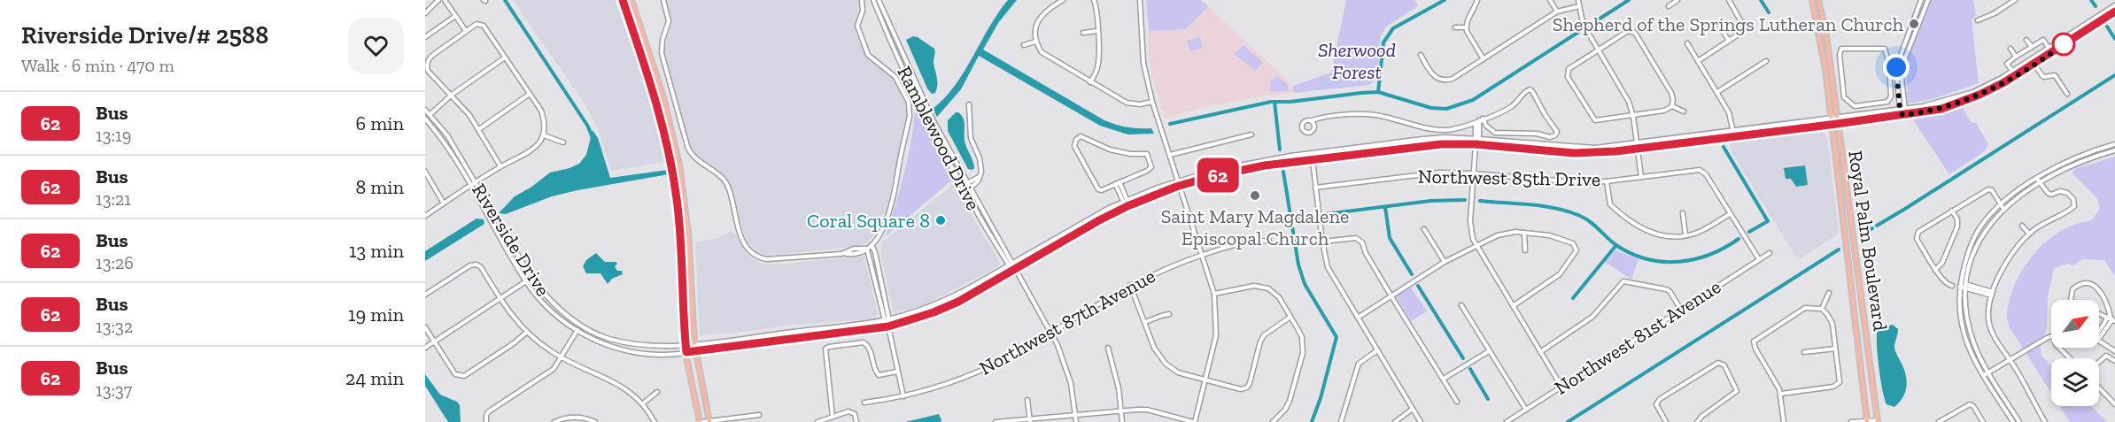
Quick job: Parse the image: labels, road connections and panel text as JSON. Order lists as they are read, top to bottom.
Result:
{
  "streets": {
    "main road": ["Royal Palm Boulevard"],
    "street": [
      "Ramblewood Drive",
      "Northwest 85th Drive",
      "Riverside Drive",
      "Northwest 87th Avenue",
      "Northwest 81st Avenue"
    ]
  },
  "crossings": [
    ["Ramblewood Drive", "Riverside Drive"],
    ["Ramblewood Drive", "Northwest 87th Avenue"],
    ["Riverside Drive", "Royal Palm Boulevard"]
  ],
  "parks": ["Sherwood Forest"],
  "places": ["Shepherd of the Springs Lutheran Church", "Saint Mary Magdalene Episcopal Church", "Coral Square 8"],
  "lines": ["bus line 62"],
  "north": "top right",
  "page": {
    "heading": ["Riverside Drive/# 2588", "Walk · 6 min · 470 m"],
    "on_map": "62",
    "list": [
      {
        "mark": "62",
        "name": "Bus",
        "note": "13:19",
        "value": "6 min"
      },
      {
        "mark": "62",
        "name": "Bus",
        "note": "13:21",
        "value": "8 min"
      },
      {
        "mark": "62",
        "name": "Bus",
        "note": "13:26",
        "value": "13 min"
      },
      {
        "mark": "62",
        "name": "Bus",
        "note": "13:32",
        "value": "19 min"
      },
      {
        "mark": "62",
        "name": "Bus",
        "note": "13:37",
        "value": "24 min"
      }
    ]
  }
}
